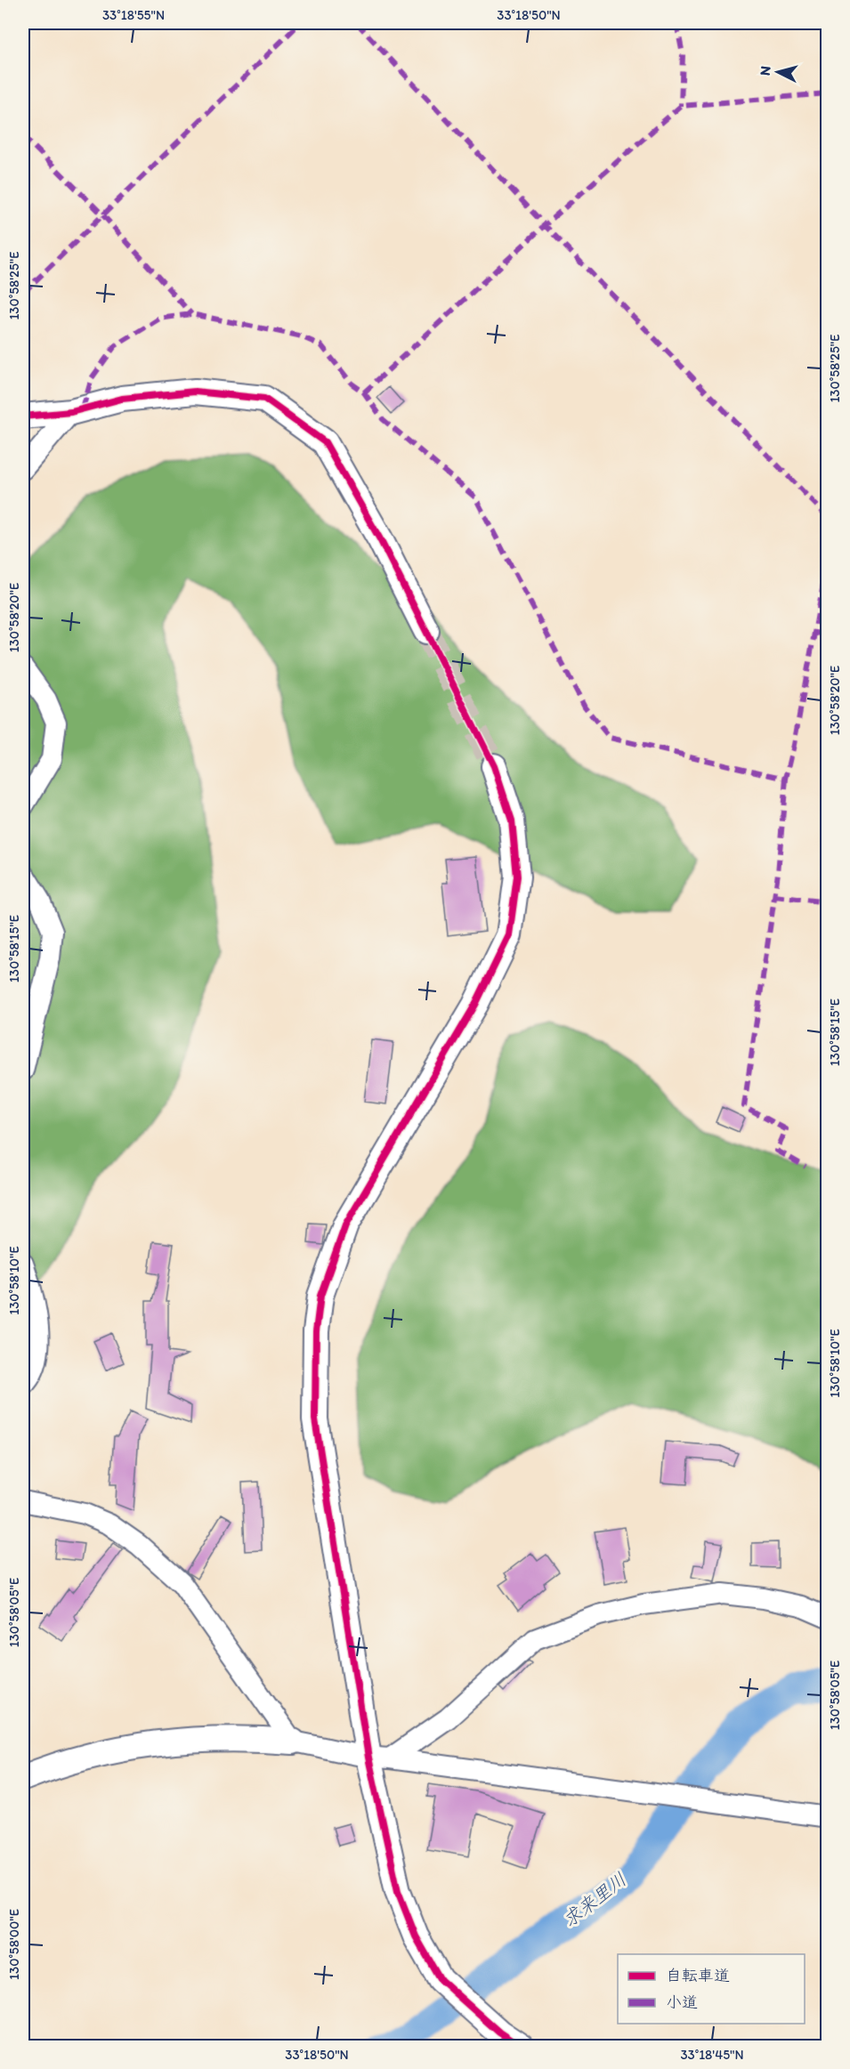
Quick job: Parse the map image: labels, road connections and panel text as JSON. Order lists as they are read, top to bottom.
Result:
{
  "water": ["求来里川"],
  "legend": ["自転車道", "小道"],
  "north": "left",
  "coordinates": [
    "33°18'55\"N",
    "33°18'50\"N",
    "130°58'25\"E",
    "130°58'20\"E",
    "130°58'15\"E",
    "130°58'10\"E",
    "130°58'05\"E",
    "130°58'00\"E",
    "33°18'45\"N"
  ]
}
